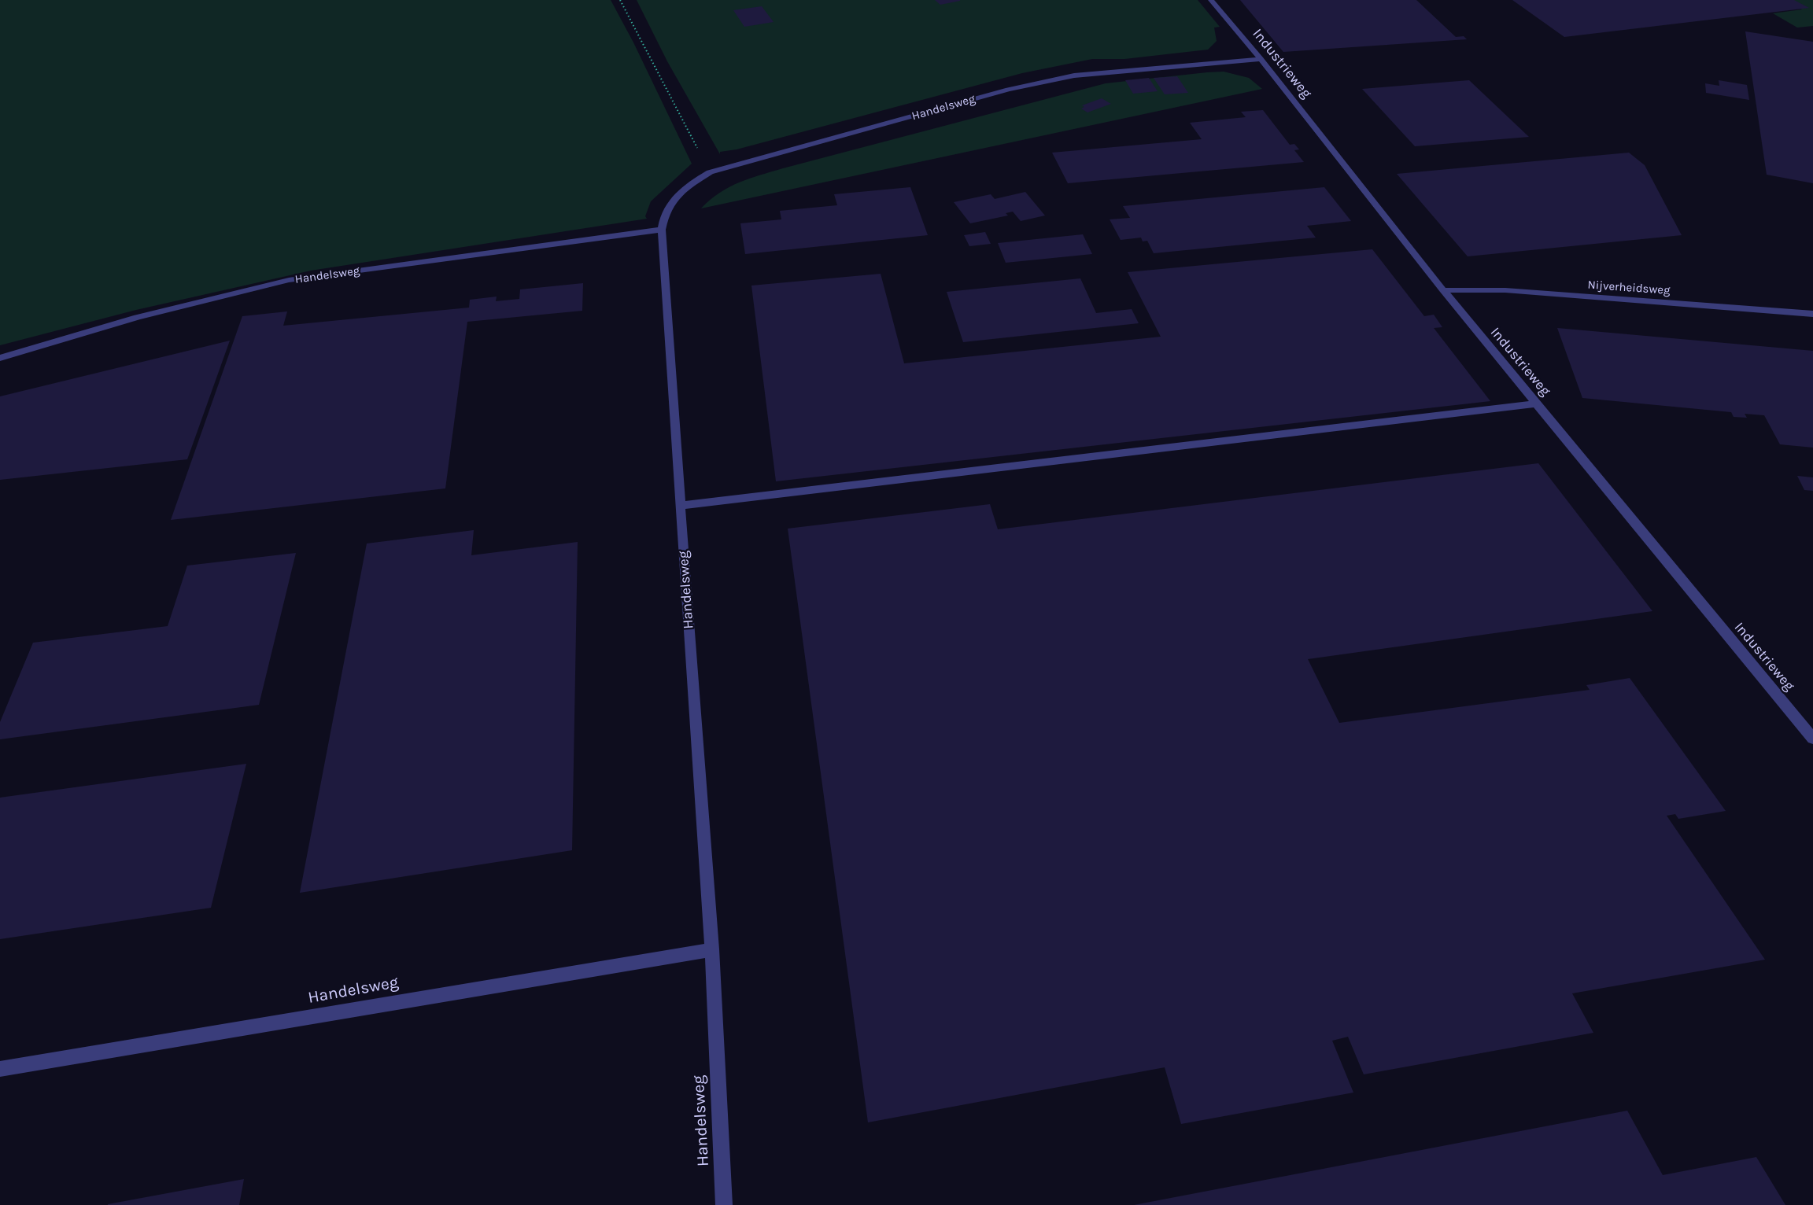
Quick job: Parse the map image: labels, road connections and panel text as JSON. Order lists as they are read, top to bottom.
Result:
{
  "streets": {
    "street": ["Industrieweg", "Handelsweg", "Nijverheidsweg"]
  },
  "crossings": [
    ["Industrieweg", "Handelsweg"],
    ["Industrieweg", "Nijverheidsweg"]
  ]
}
